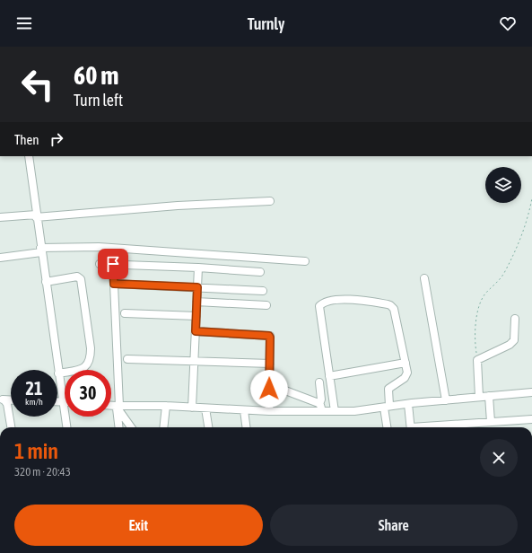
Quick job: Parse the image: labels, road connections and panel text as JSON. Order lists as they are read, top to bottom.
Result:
{
  "page": {
    "header": "Turnly",
    "turn": ["60 m", "Turn left"],
    "then": "Then",
    "speed": "21 km/h",
    "limit": "30",
    "heading": ["1 min", "320 m · 20:43"],
    "buttons": ["Exit", "Share"]
  }
}
